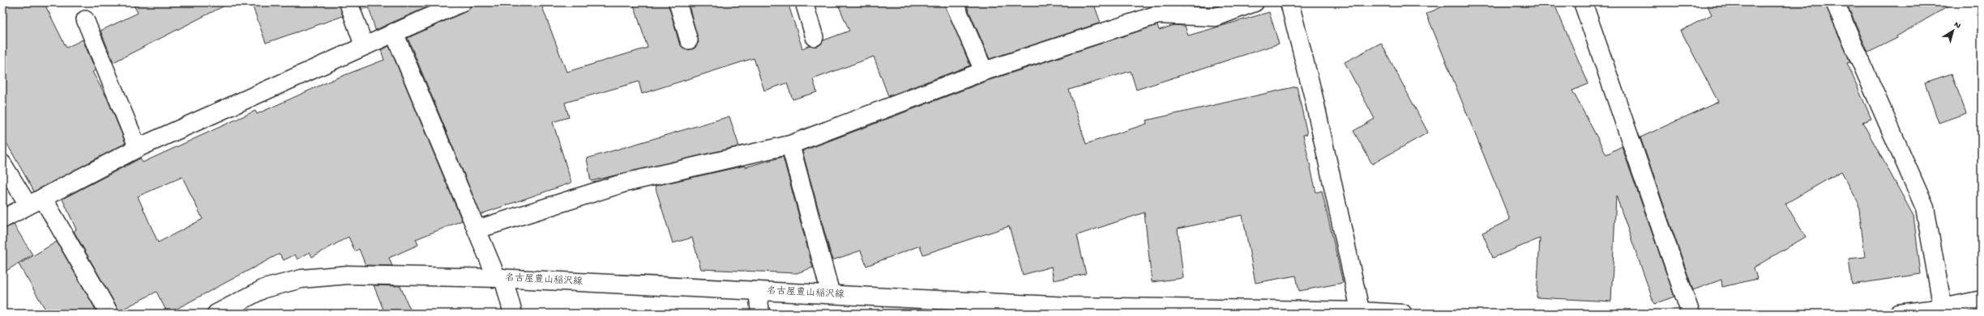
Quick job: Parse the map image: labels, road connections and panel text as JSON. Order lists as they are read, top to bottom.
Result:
{
  "streets": {
    "street": ["名古屋豊山稲沢線"]
  },
  "north": "top right"
}
